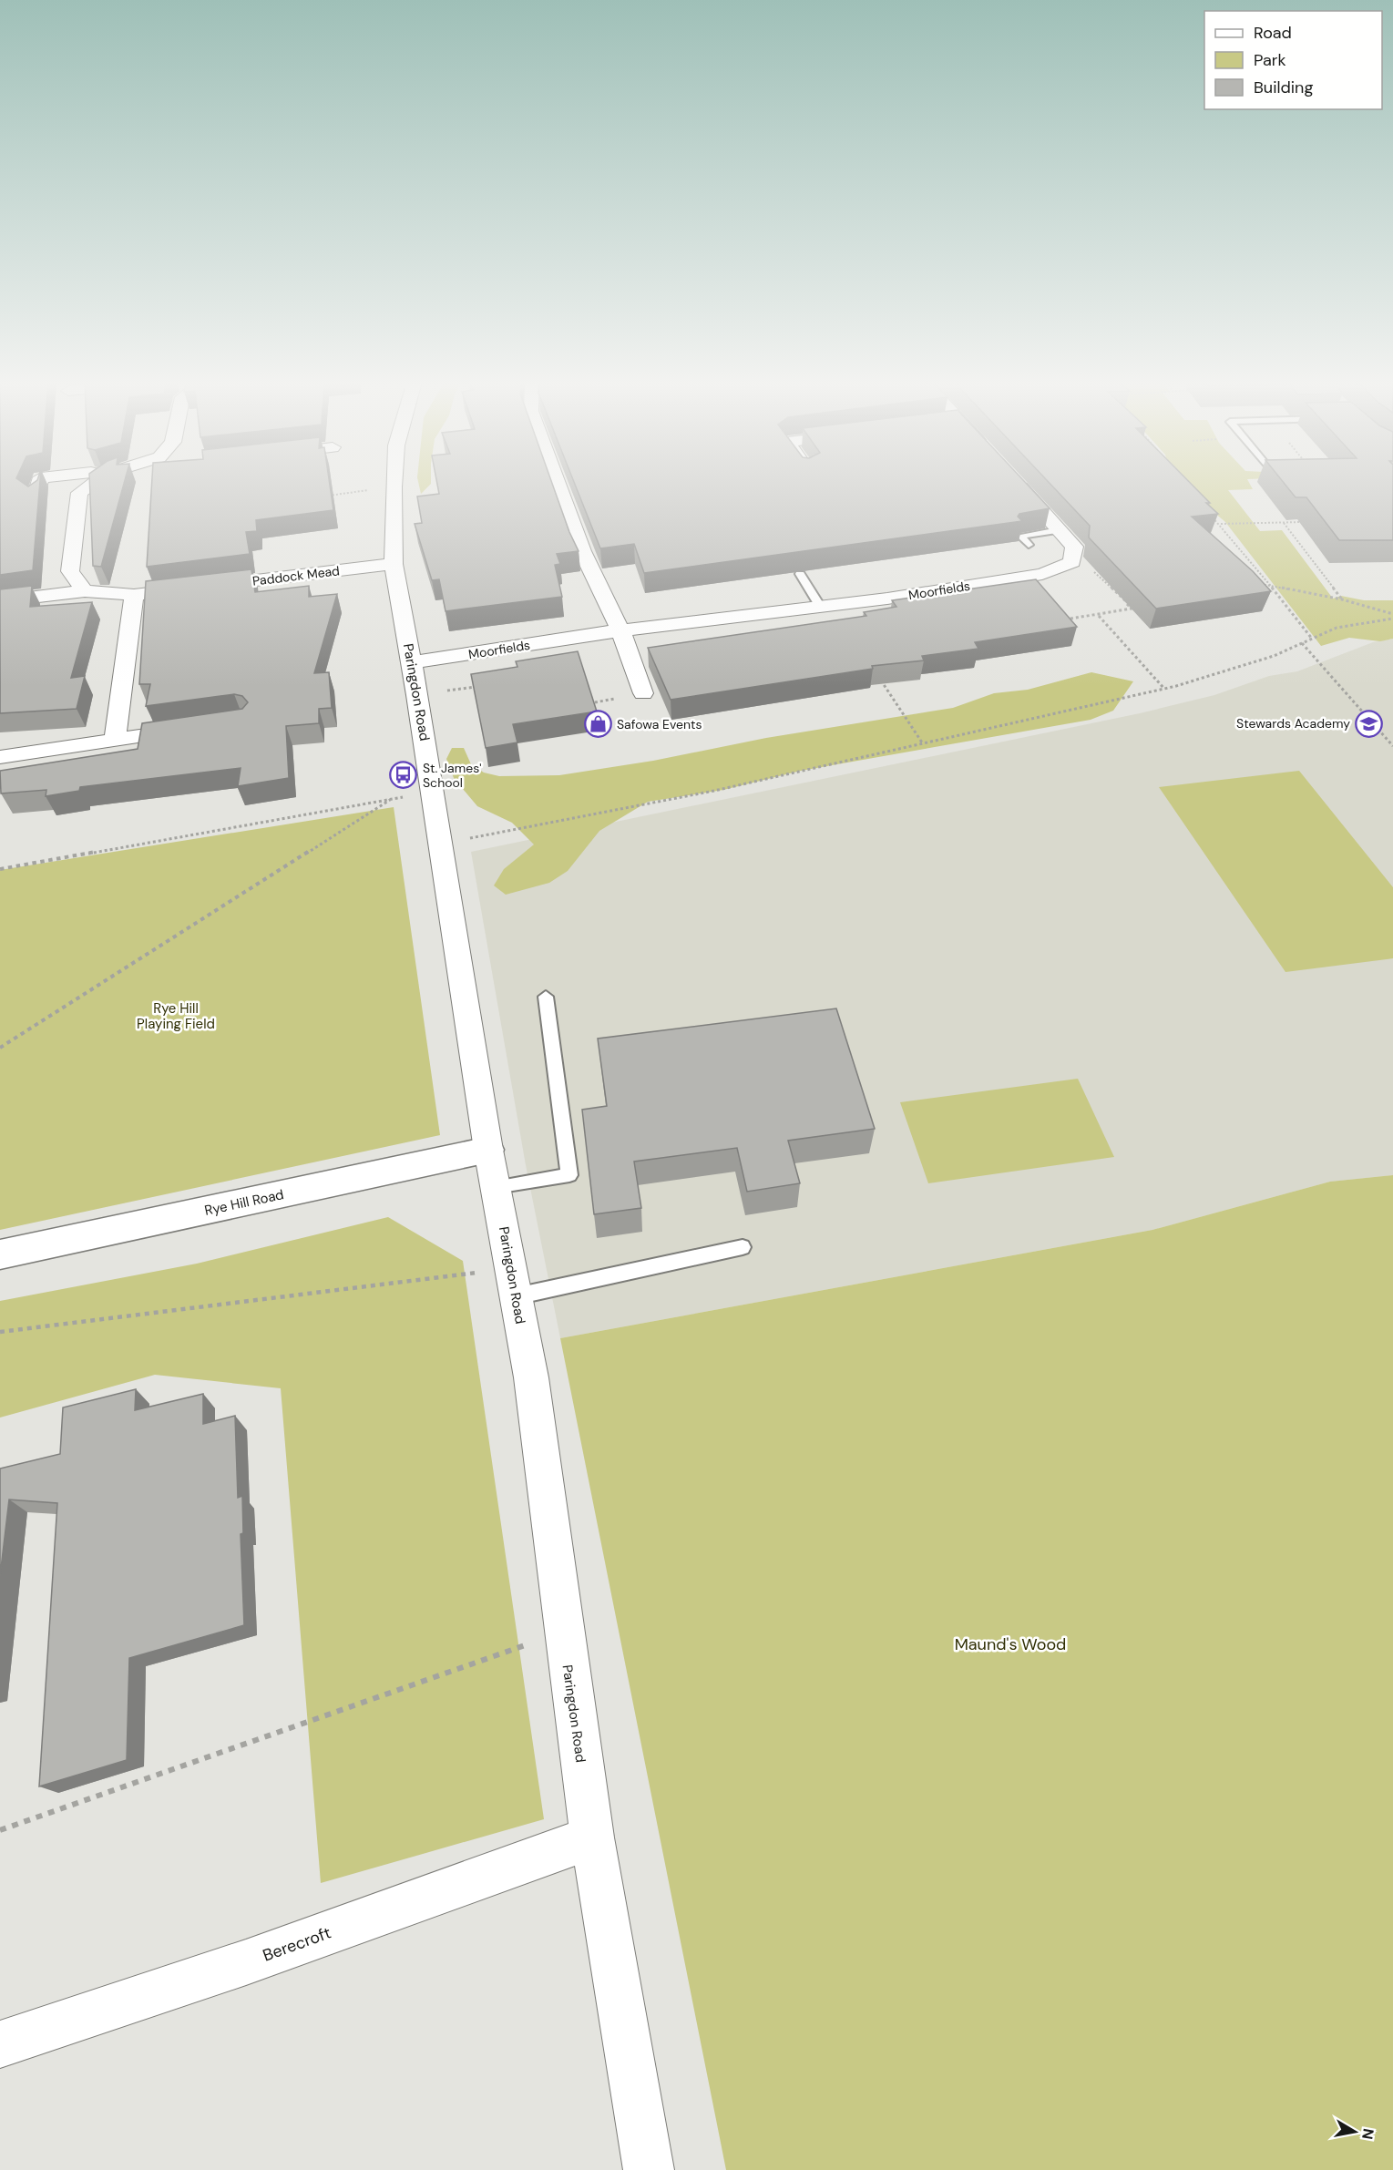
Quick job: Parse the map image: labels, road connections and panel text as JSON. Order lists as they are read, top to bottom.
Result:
{
  "streets": {
    "street": [
      "Paddock Mead",
      "Moorfields",
      "Paringdon Road",
      "Rye Hill Road",
      "Berecroft"
    ]
  },
  "crossings": [
    ["Paddock Mead", "Paringdon Road"],
    ["Moorfields", "Paringdon Road"],
    ["Paringdon Road", "Rye Hill Road"],
    ["Paringdon Road", "Berecroft"]
  ],
  "parks": ["Rye Hill Playing Field", "Maund's Wood"],
  "places": {
    "school or university": ["Stewards Academy"],
    "shop": ["Safowa Events"],
    "bus stop": ["St. James' School"]
  },
  "legend": ["Road", "Park", "Building"],
  "north": "right"
}
